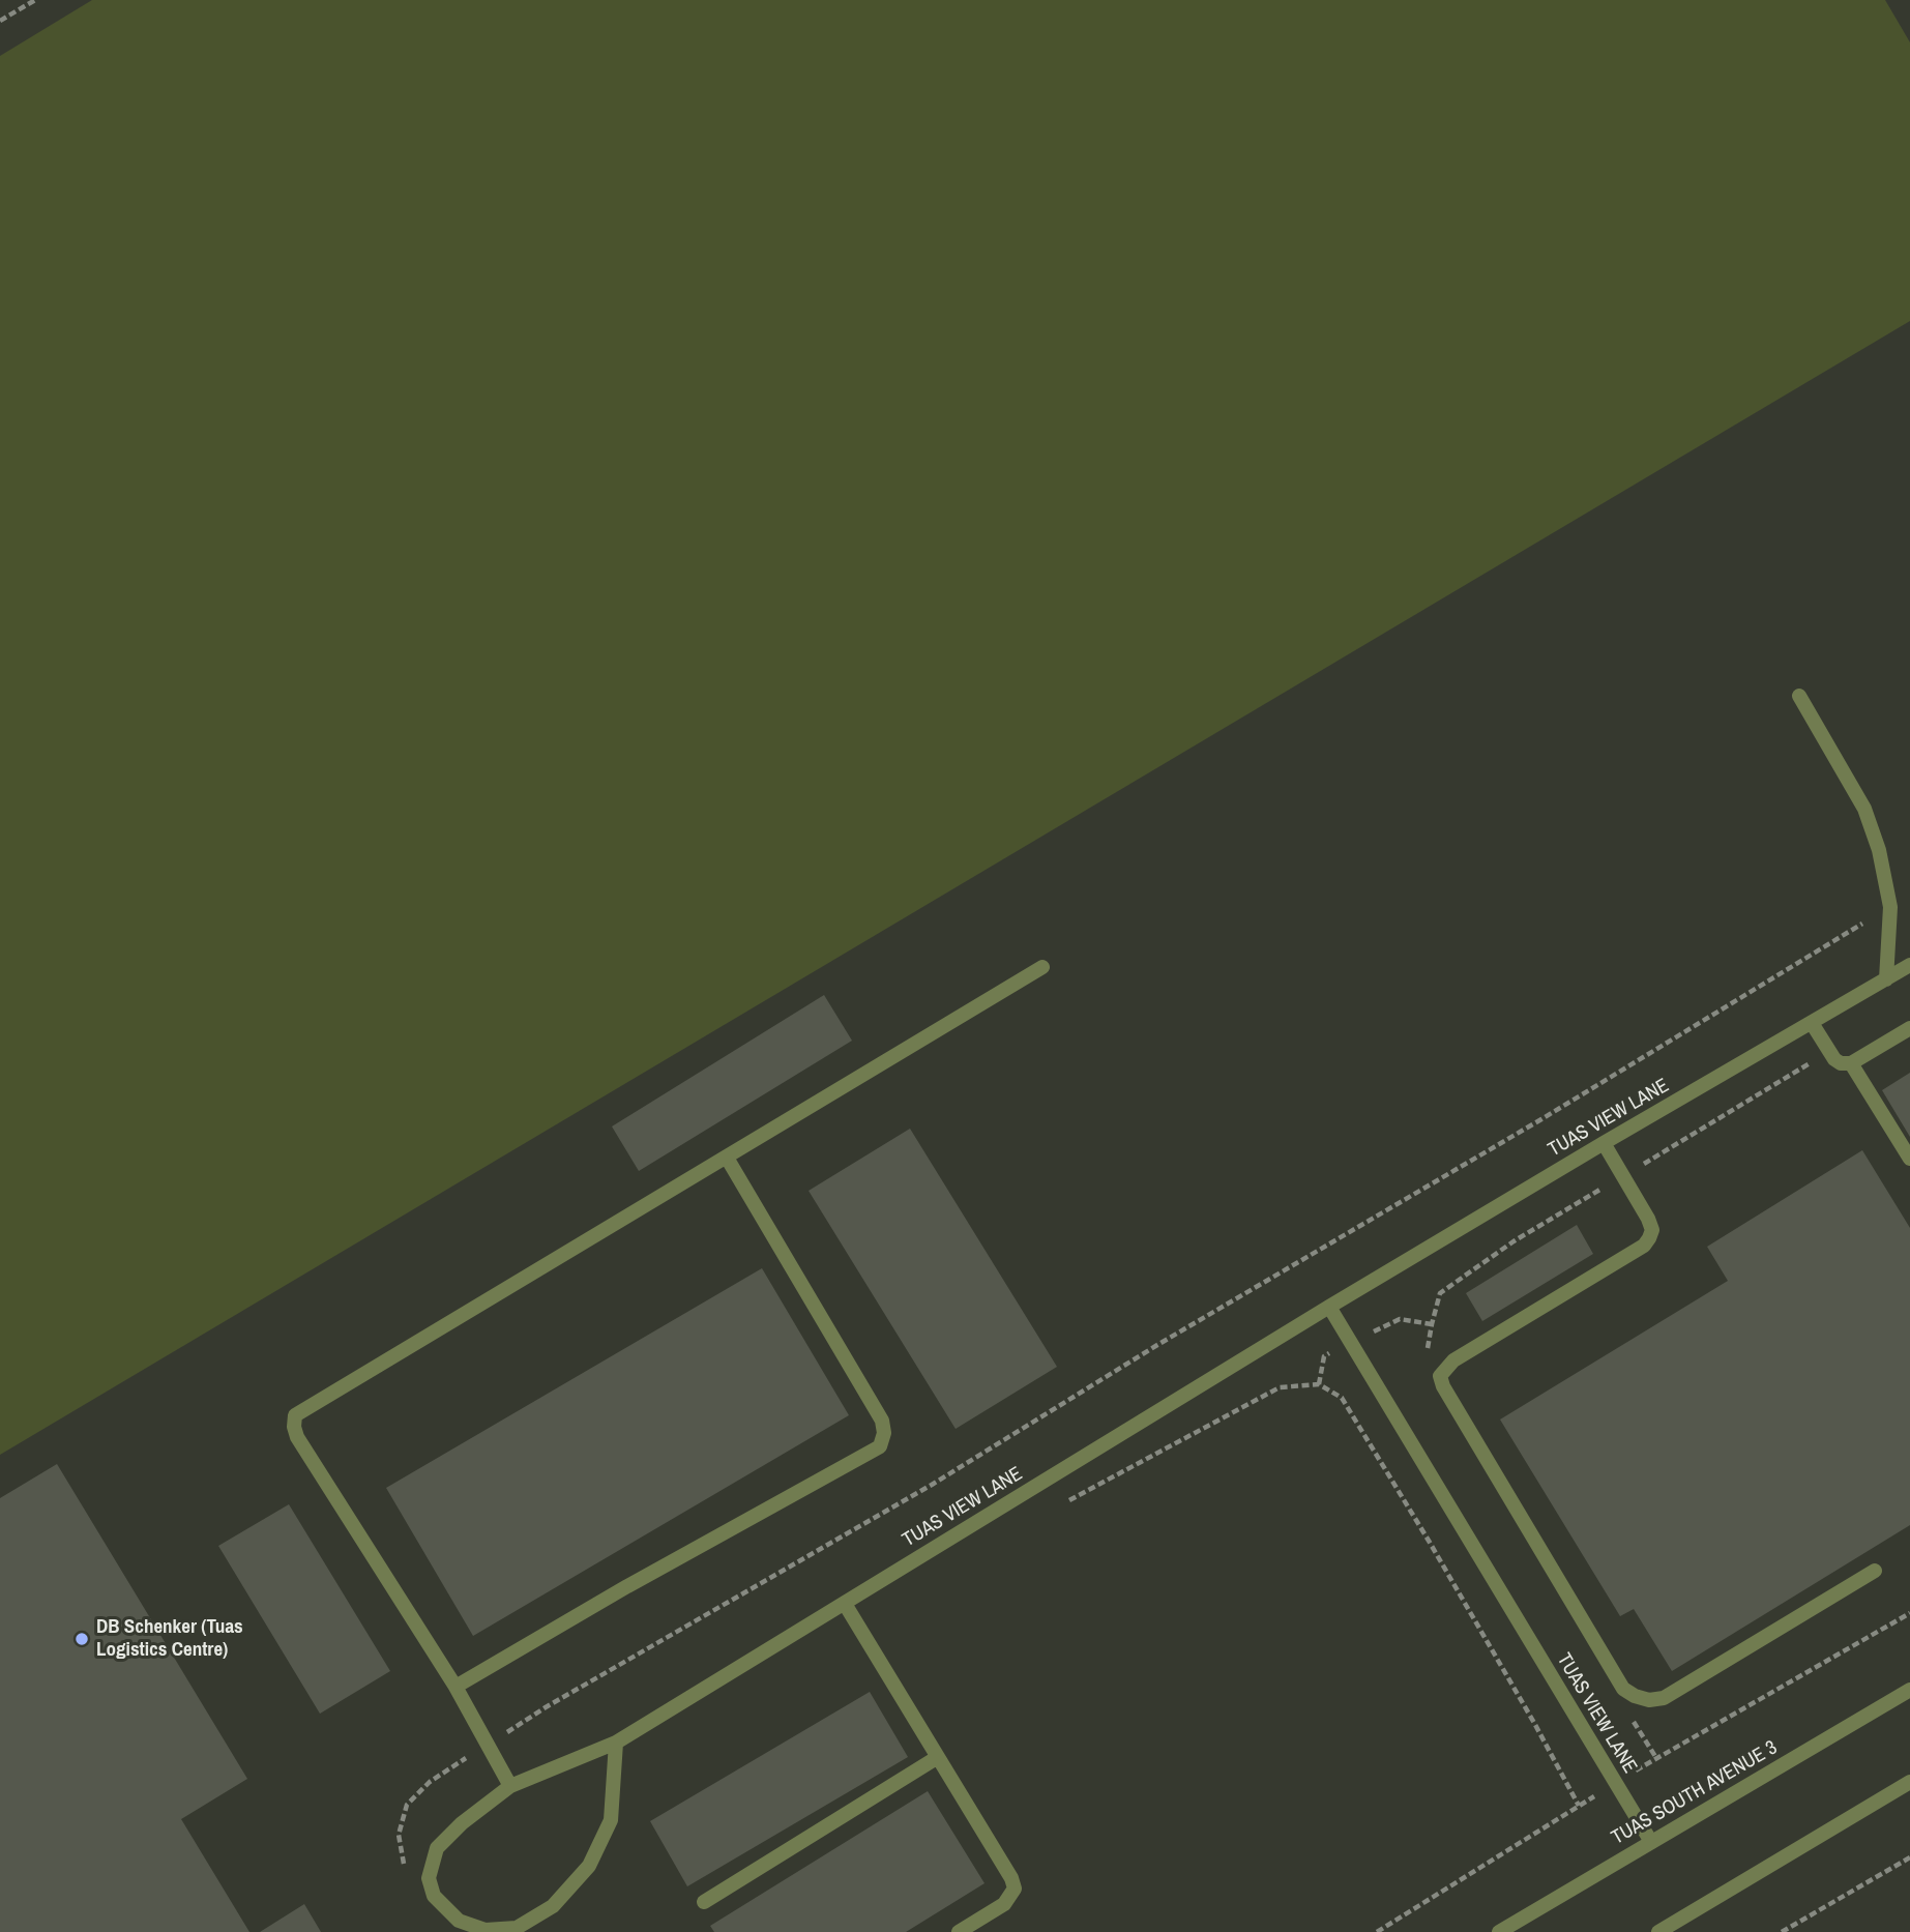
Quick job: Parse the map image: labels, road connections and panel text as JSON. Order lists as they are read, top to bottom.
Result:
{
  "streets": {
    "street": ["TUAS VIEW LANE", "TUAS SOUTH AVENUE 3"]
  },
  "crossings": [
    ["TUAS VIEW LANE", "TUAS SOUTH AVENUE 3"]
  ],
  "places": ["DB Schenker (Tuas Logistics Centre)"]
}
